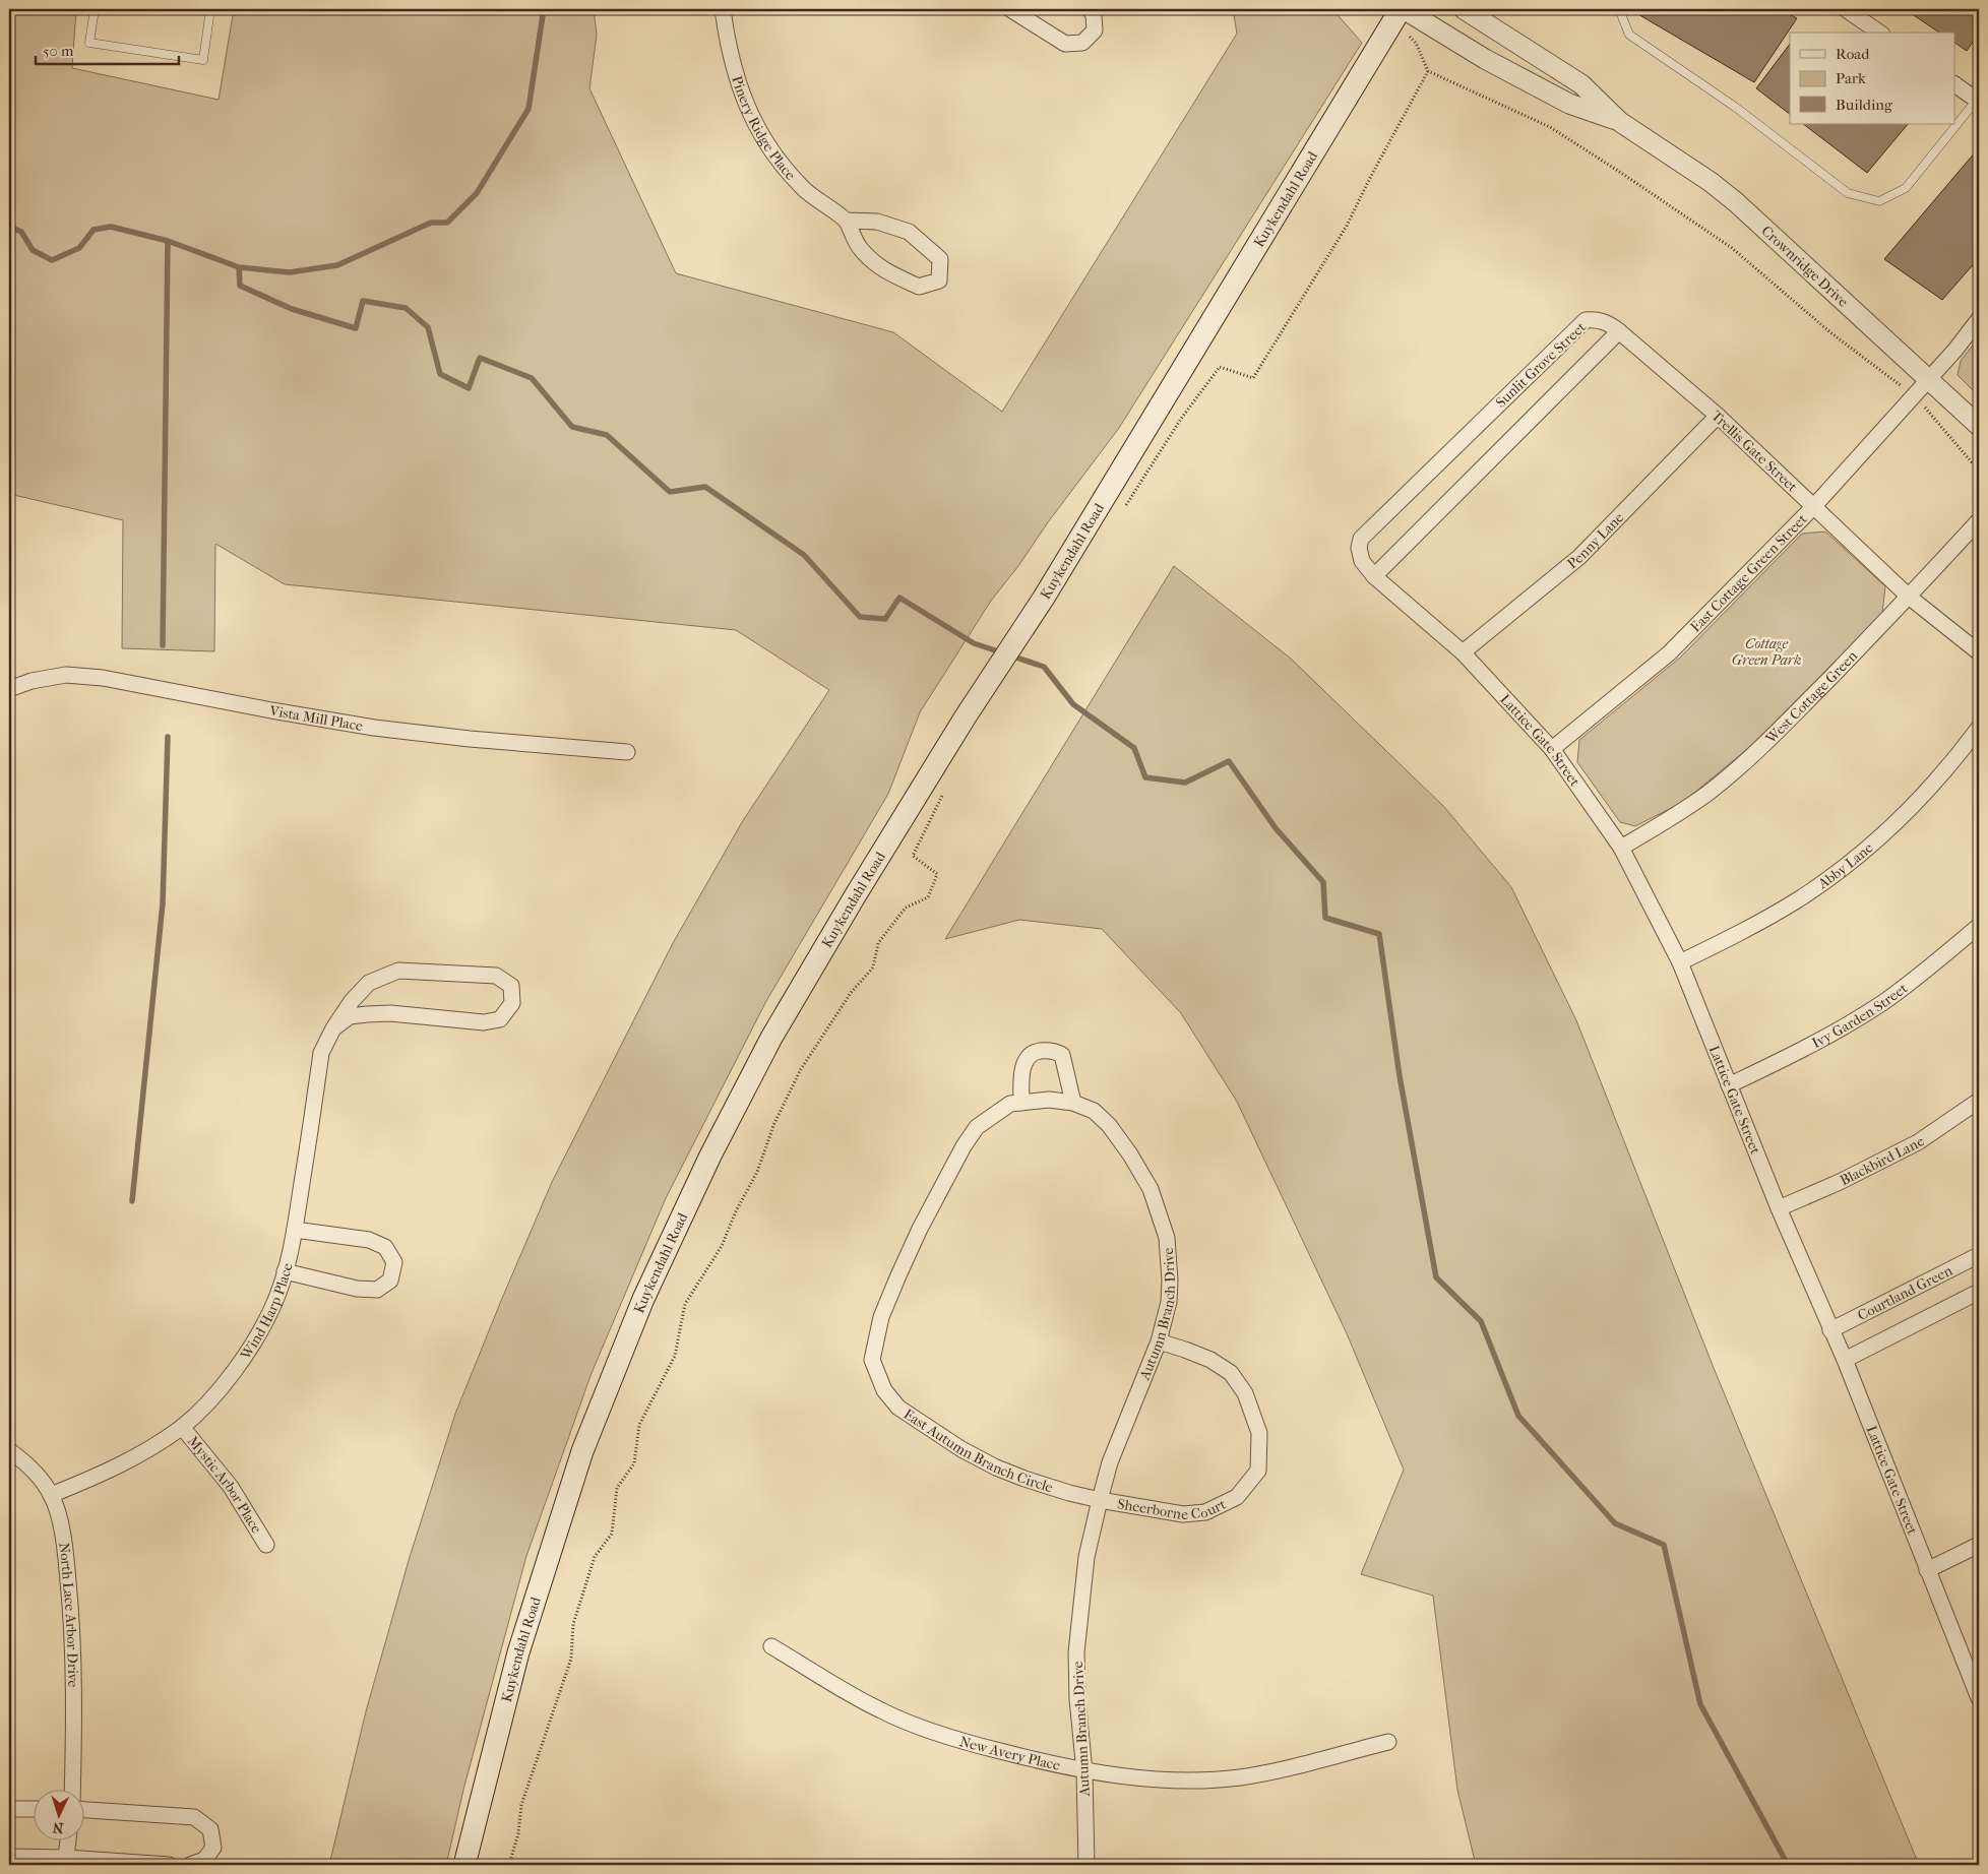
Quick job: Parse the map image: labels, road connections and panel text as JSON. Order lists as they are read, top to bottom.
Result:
{
  "streets": {
    "main road": ["Kuykendahl Road"],
    "street": [
      "Pinery Ridge Place",
      "Crownridge Drive",
      "Sunlit Grove Street",
      "Trellis Gate Street",
      "Penny Lane",
      "East Cottage Green Street",
      "West Cottage Green",
      "Vista Mill Place",
      "Lattice Gate Street",
      "Abby Lane",
      "Ivy Garden Street",
      "Blackbird Lane",
      "Courtland Green",
      "Wind Harp Place",
      "Autumn Branch Drive",
      "East Autumn Branch Circle",
      "Mystic Arbor Place",
      "Sheerborne Court",
      "North Lace Arbor Drive",
      "New Avery Place"
    ]
  },
  "crossings": [
    ["Kuykendahl Road", "Crownridge Drive"],
    ["Crownridge Drive", "East Cottage Green Street"],
    ["Sunlit Grove Street", "Trellis Gate Street"],
    ["Sunlit Grove Street", "Lattice Gate Street"],
    ["Trellis Gate Street", "Penny Lane"],
    ["Trellis Gate Street", "East Cottage Green Street"],
    ["Trellis Gate Street", "West Cottage Green"],
    ["Penny Lane", "Lattice Gate Street"],
    ["East Cottage Green Street", "Lattice Gate Street"],
    ["West Cottage Green", "Lattice Gate Street"],
    ["Lattice Gate Street", "Abby Lane"],
    ["Lattice Gate Street", "Ivy Garden Street"],
    ["Lattice Gate Street", "Blackbird Lane"],
    ["Lattice Gate Street", "Courtland Green"],
    ["Wind Harp Place", "Mystic Arbor Place"],
    ["Wind Harp Place", "North Lace Arbor Drive"],
    ["Autumn Branch Drive", "East Autumn Branch Circle"],
    ["Autumn Branch Drive", "Sheerborne Court"],
    ["Autumn Branch Drive", "New Avery Place"],
    ["East Autumn Branch Circle", "Sheerborne Court"]
  ],
  "parks": ["Cottage Green Park"],
  "legend": ["Road", "Park", "Building"],
  "scale_bar": "50 m",
  "north": "bottom"
}
